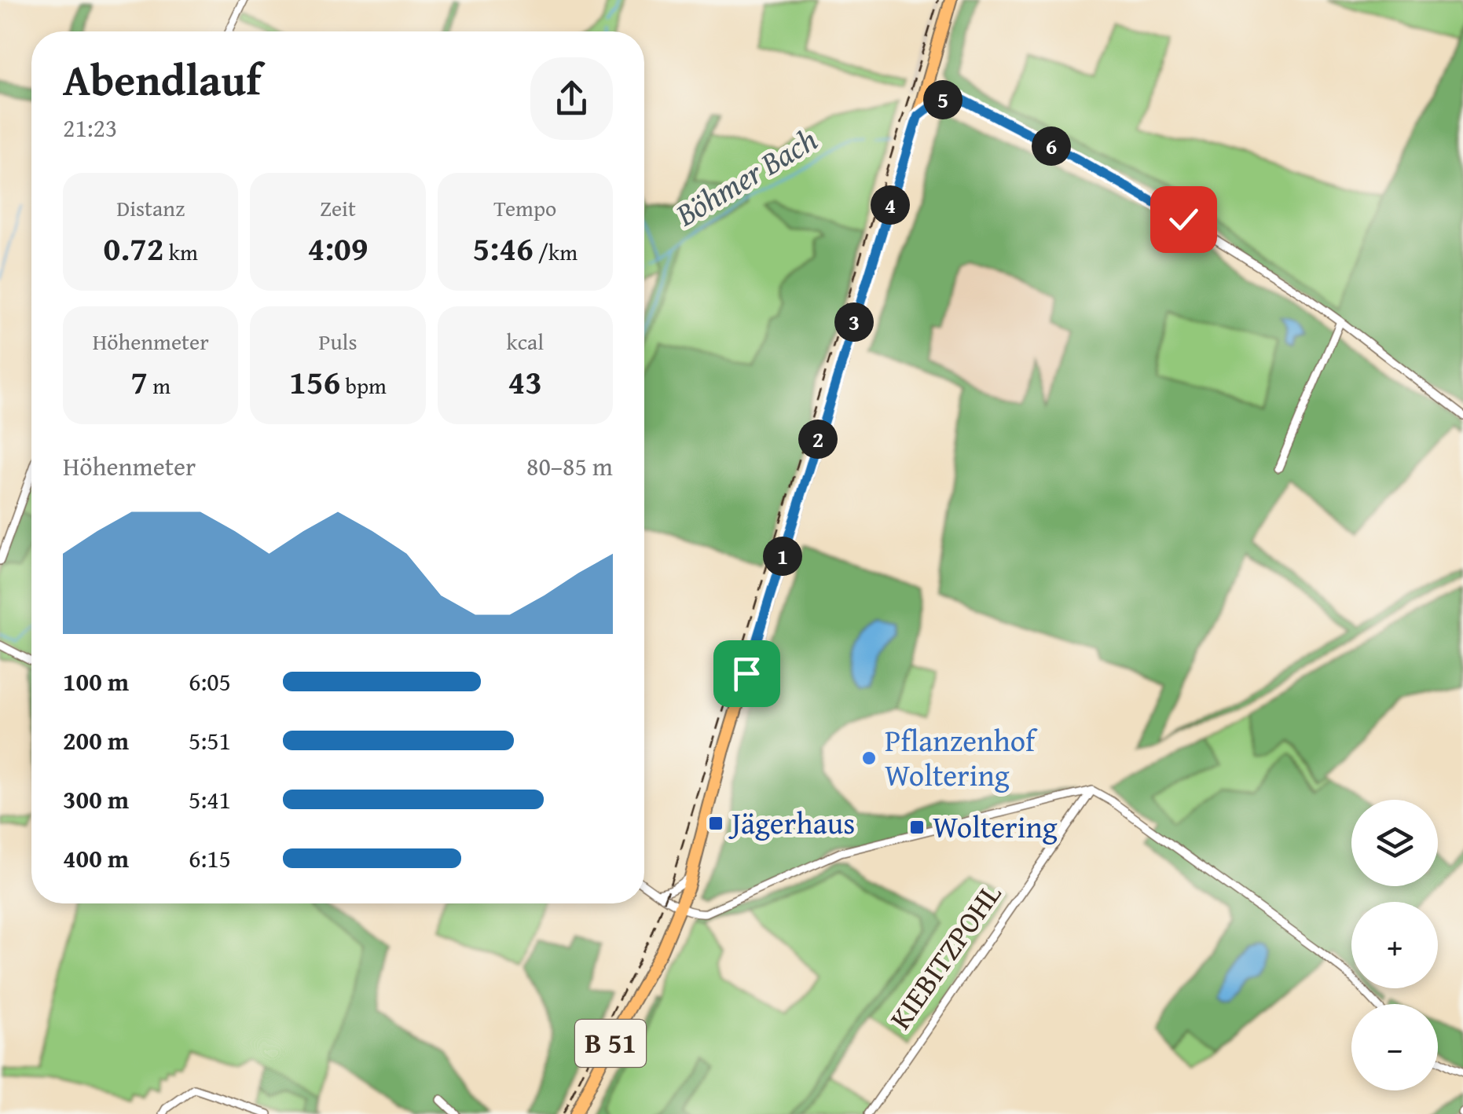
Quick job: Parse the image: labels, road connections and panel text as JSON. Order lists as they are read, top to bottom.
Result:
{
  "streets": {
    "main road": ["B 51"],
    "street": ["KIEBITZPOHL"]
  },
  "water": ["Böhmer Bach"],
  "places": {
    "other": ["Pflanzenhof Woltering"],
    "transit": ["Jägerhaus", "Woltering"]
  },
  "page": {
    "heading": ["Abendlauf", "21:23"],
    "pins": [
      "5",
      "6",
      "4",
      "3",
      "2",
      "1"
    ],
    "stats": [
      ["Distanz", "0.72 km"],
      ["Zeit", "4:09"],
      ["Tempo", "5:46 /km"],
      ["Höhenmeter", "7 m"],
      ["Puls", "156 bpm"],
      ["kcal", "43"]
    ],
    "chart": ["Höhenmeter", "80–85 m"],
    "list": [
      {
        "name": "100 m",
        "note": "6:05"
      },
      {
        "name": "200 m",
        "note": "5:51"
      },
      {
        "name": "300 m",
        "note": "5:41"
      },
      {
        "name": "400 m",
        "note": "6:15"
      }
    ],
    "map_buttons": ["+", "−"]
  }
}
